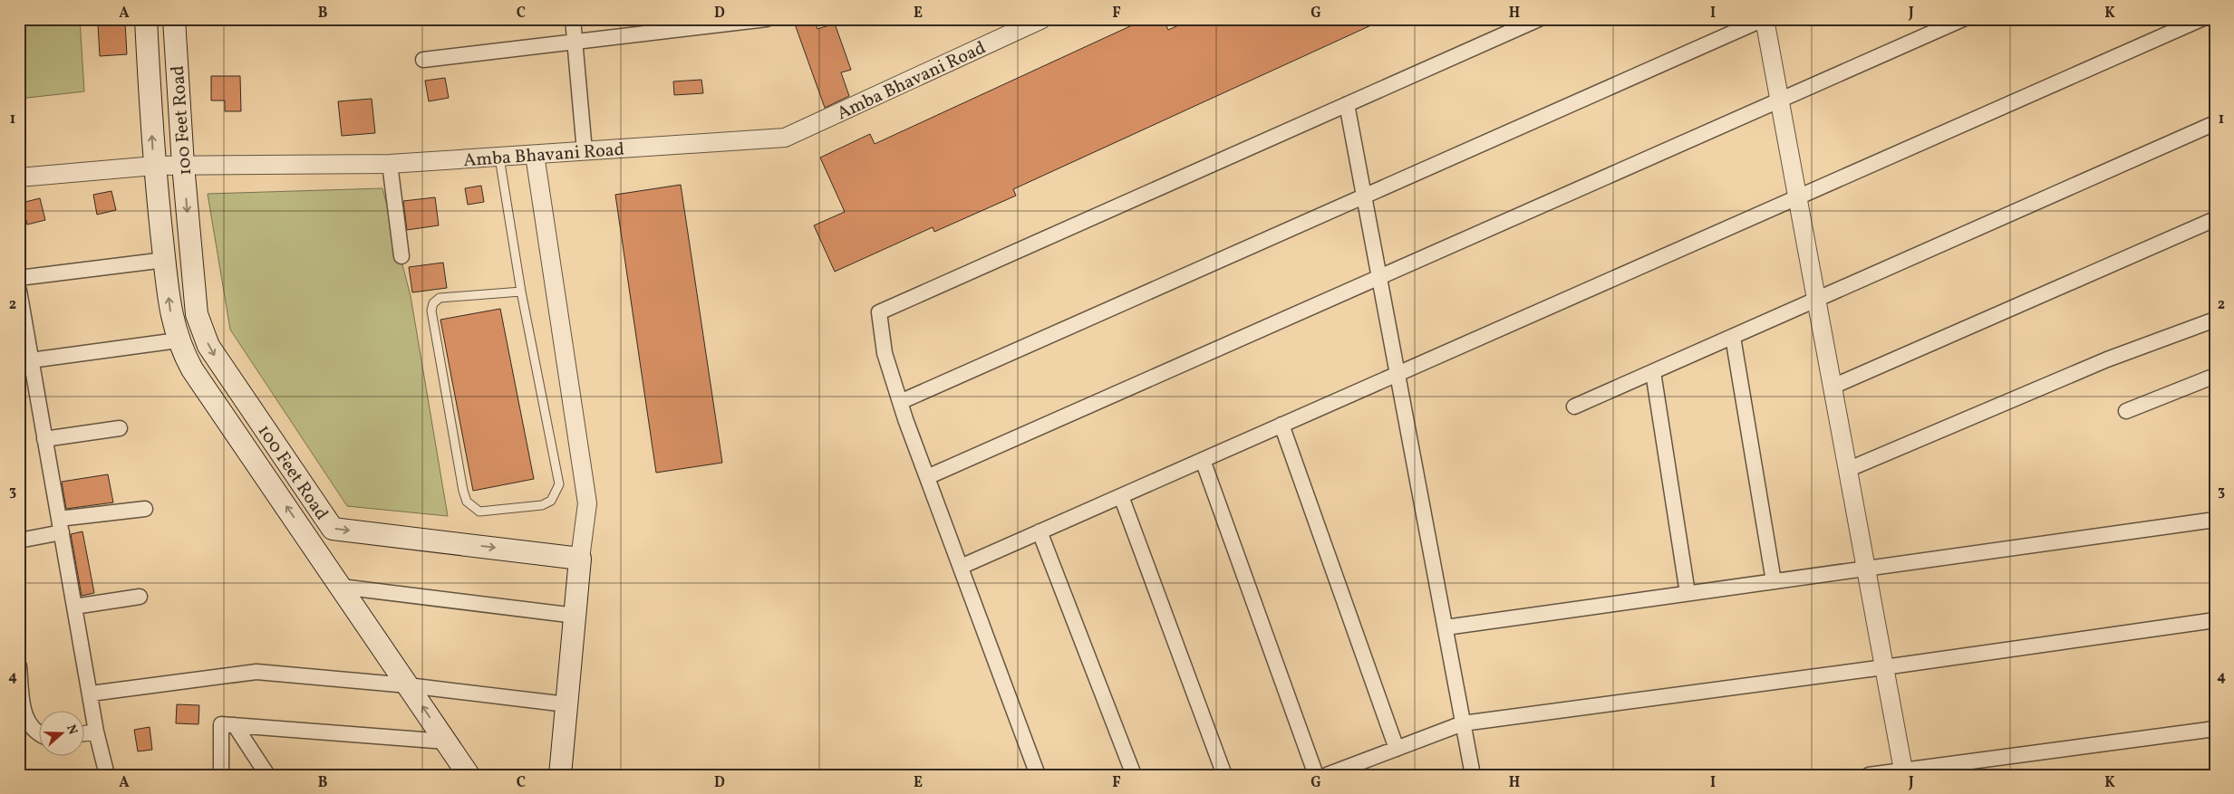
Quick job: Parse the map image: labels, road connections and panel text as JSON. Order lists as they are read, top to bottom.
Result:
{
  "streets": {
    "main road": ["100 Feet Road"],
    "street": ["Amba Bhavani Road"]
  },
  "crossings": [
    ["Amba Bhavani Road", "100 Feet Road"]
  ],
  "north": "right",
  "grid": {
    "columns": [
      "A",
      "B",
      "C",
      "D",
      "E",
      "F",
      "G",
      "H",
      "I",
      "J",
      "K"
    ],
    "rows": [
      "1",
      "2",
      "3",
      "4"
    ]
  }
}
